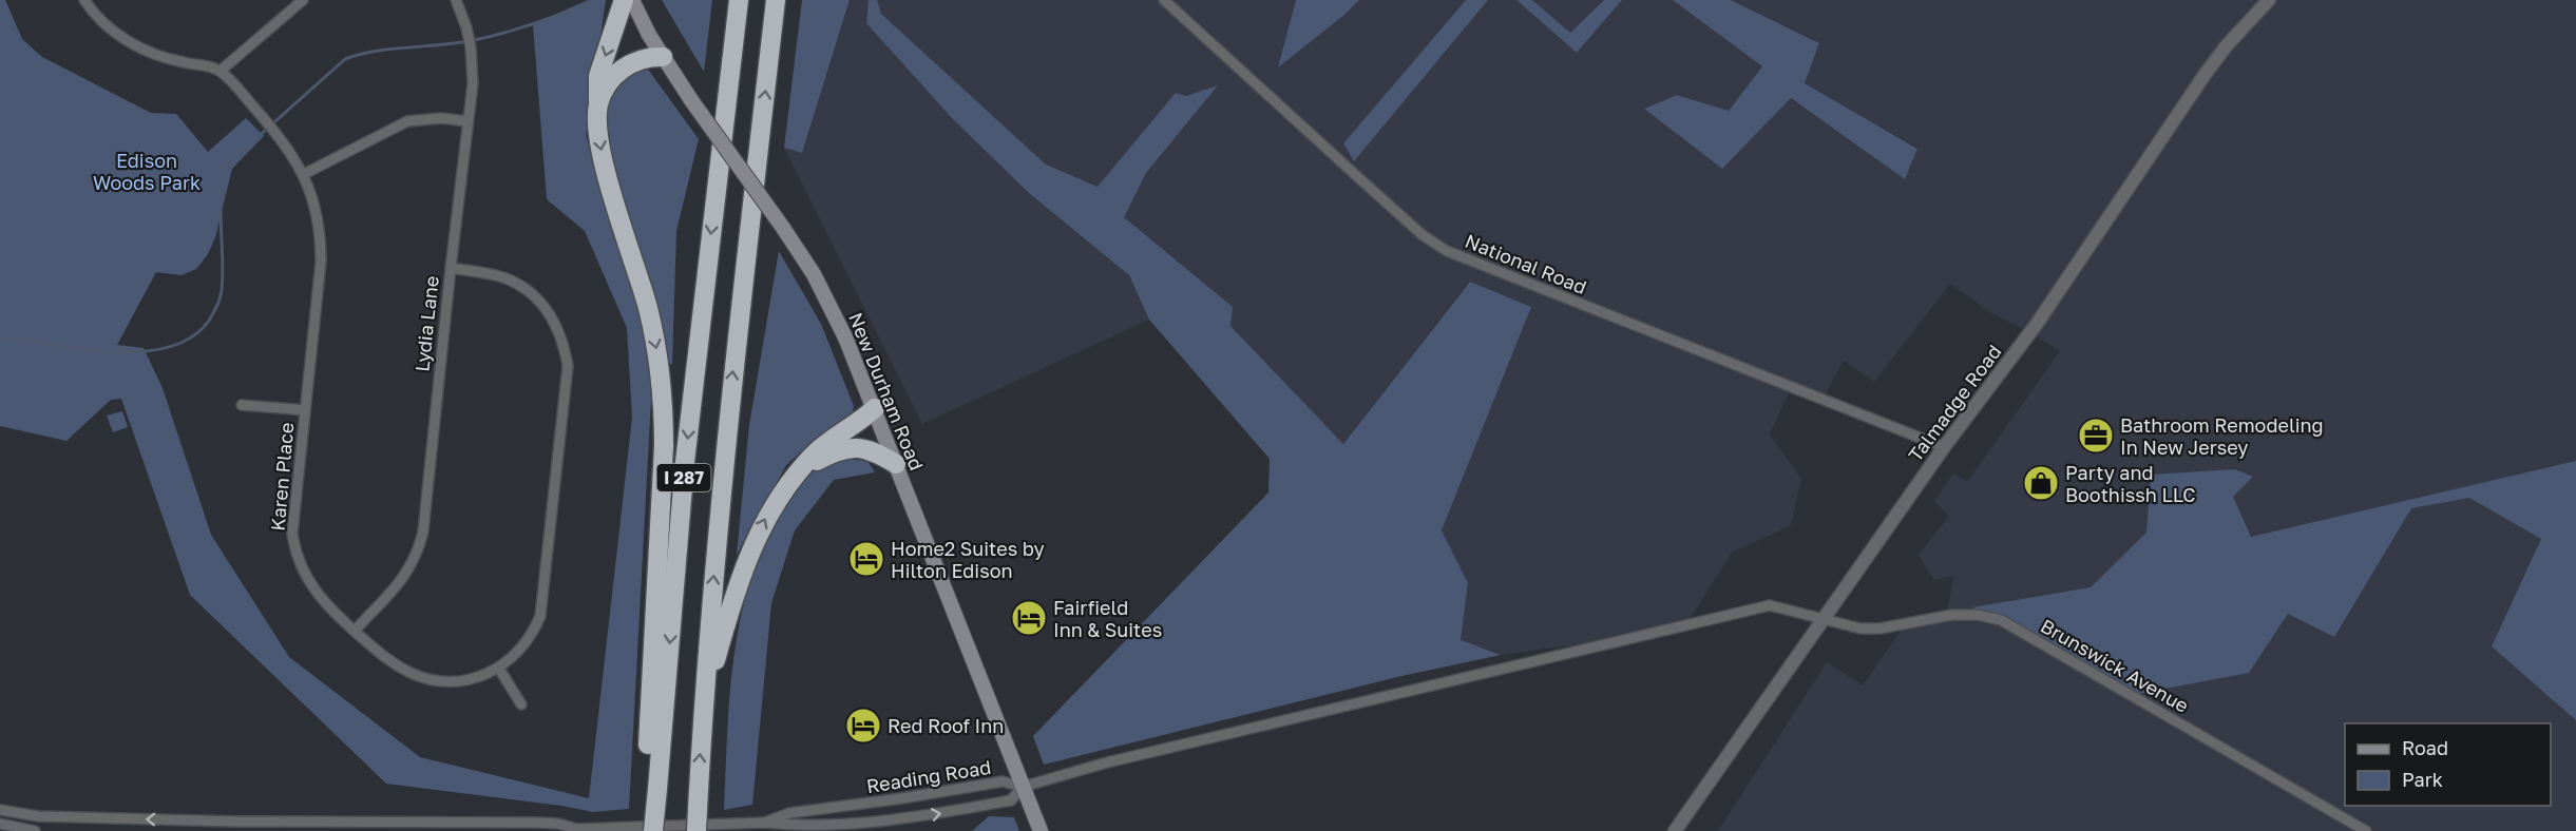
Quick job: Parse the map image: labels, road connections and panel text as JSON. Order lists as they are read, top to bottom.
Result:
{
  "streets": {
    "highway": ["I 287"],
    "main road": ["New Durham Road"],
    "street": [
      "National Road",
      "Lydia Lane",
      "Talmadge Road",
      "Karen Place",
      "Brunswick Avenue",
      "Reading Road"
    ]
  },
  "crossings": [
    ["National Road", "Talmadge Road"],
    ["Lydia Lane", "Karen Place"],
    ["New Durham Road", "Brunswick Avenue"],
    ["New Durham Road", "Reading Road"],
    ["Talmadge Road", "Brunswick Avenue"],
    ["Brunswick Avenue", "Reading Road"]
  ],
  "parks": ["Edison Woods Park"],
  "places": {
    "office": ["Bathroom Remodeling In New Jersey"],
    "shop": ["Party and Boothissh LLC"],
    "hotel": ["Home2 Suites by Hilton Edison", "Fairfield Inn & Suites", "Red Roof Inn"]
  },
  "legend": ["Road", "Park"]
}
